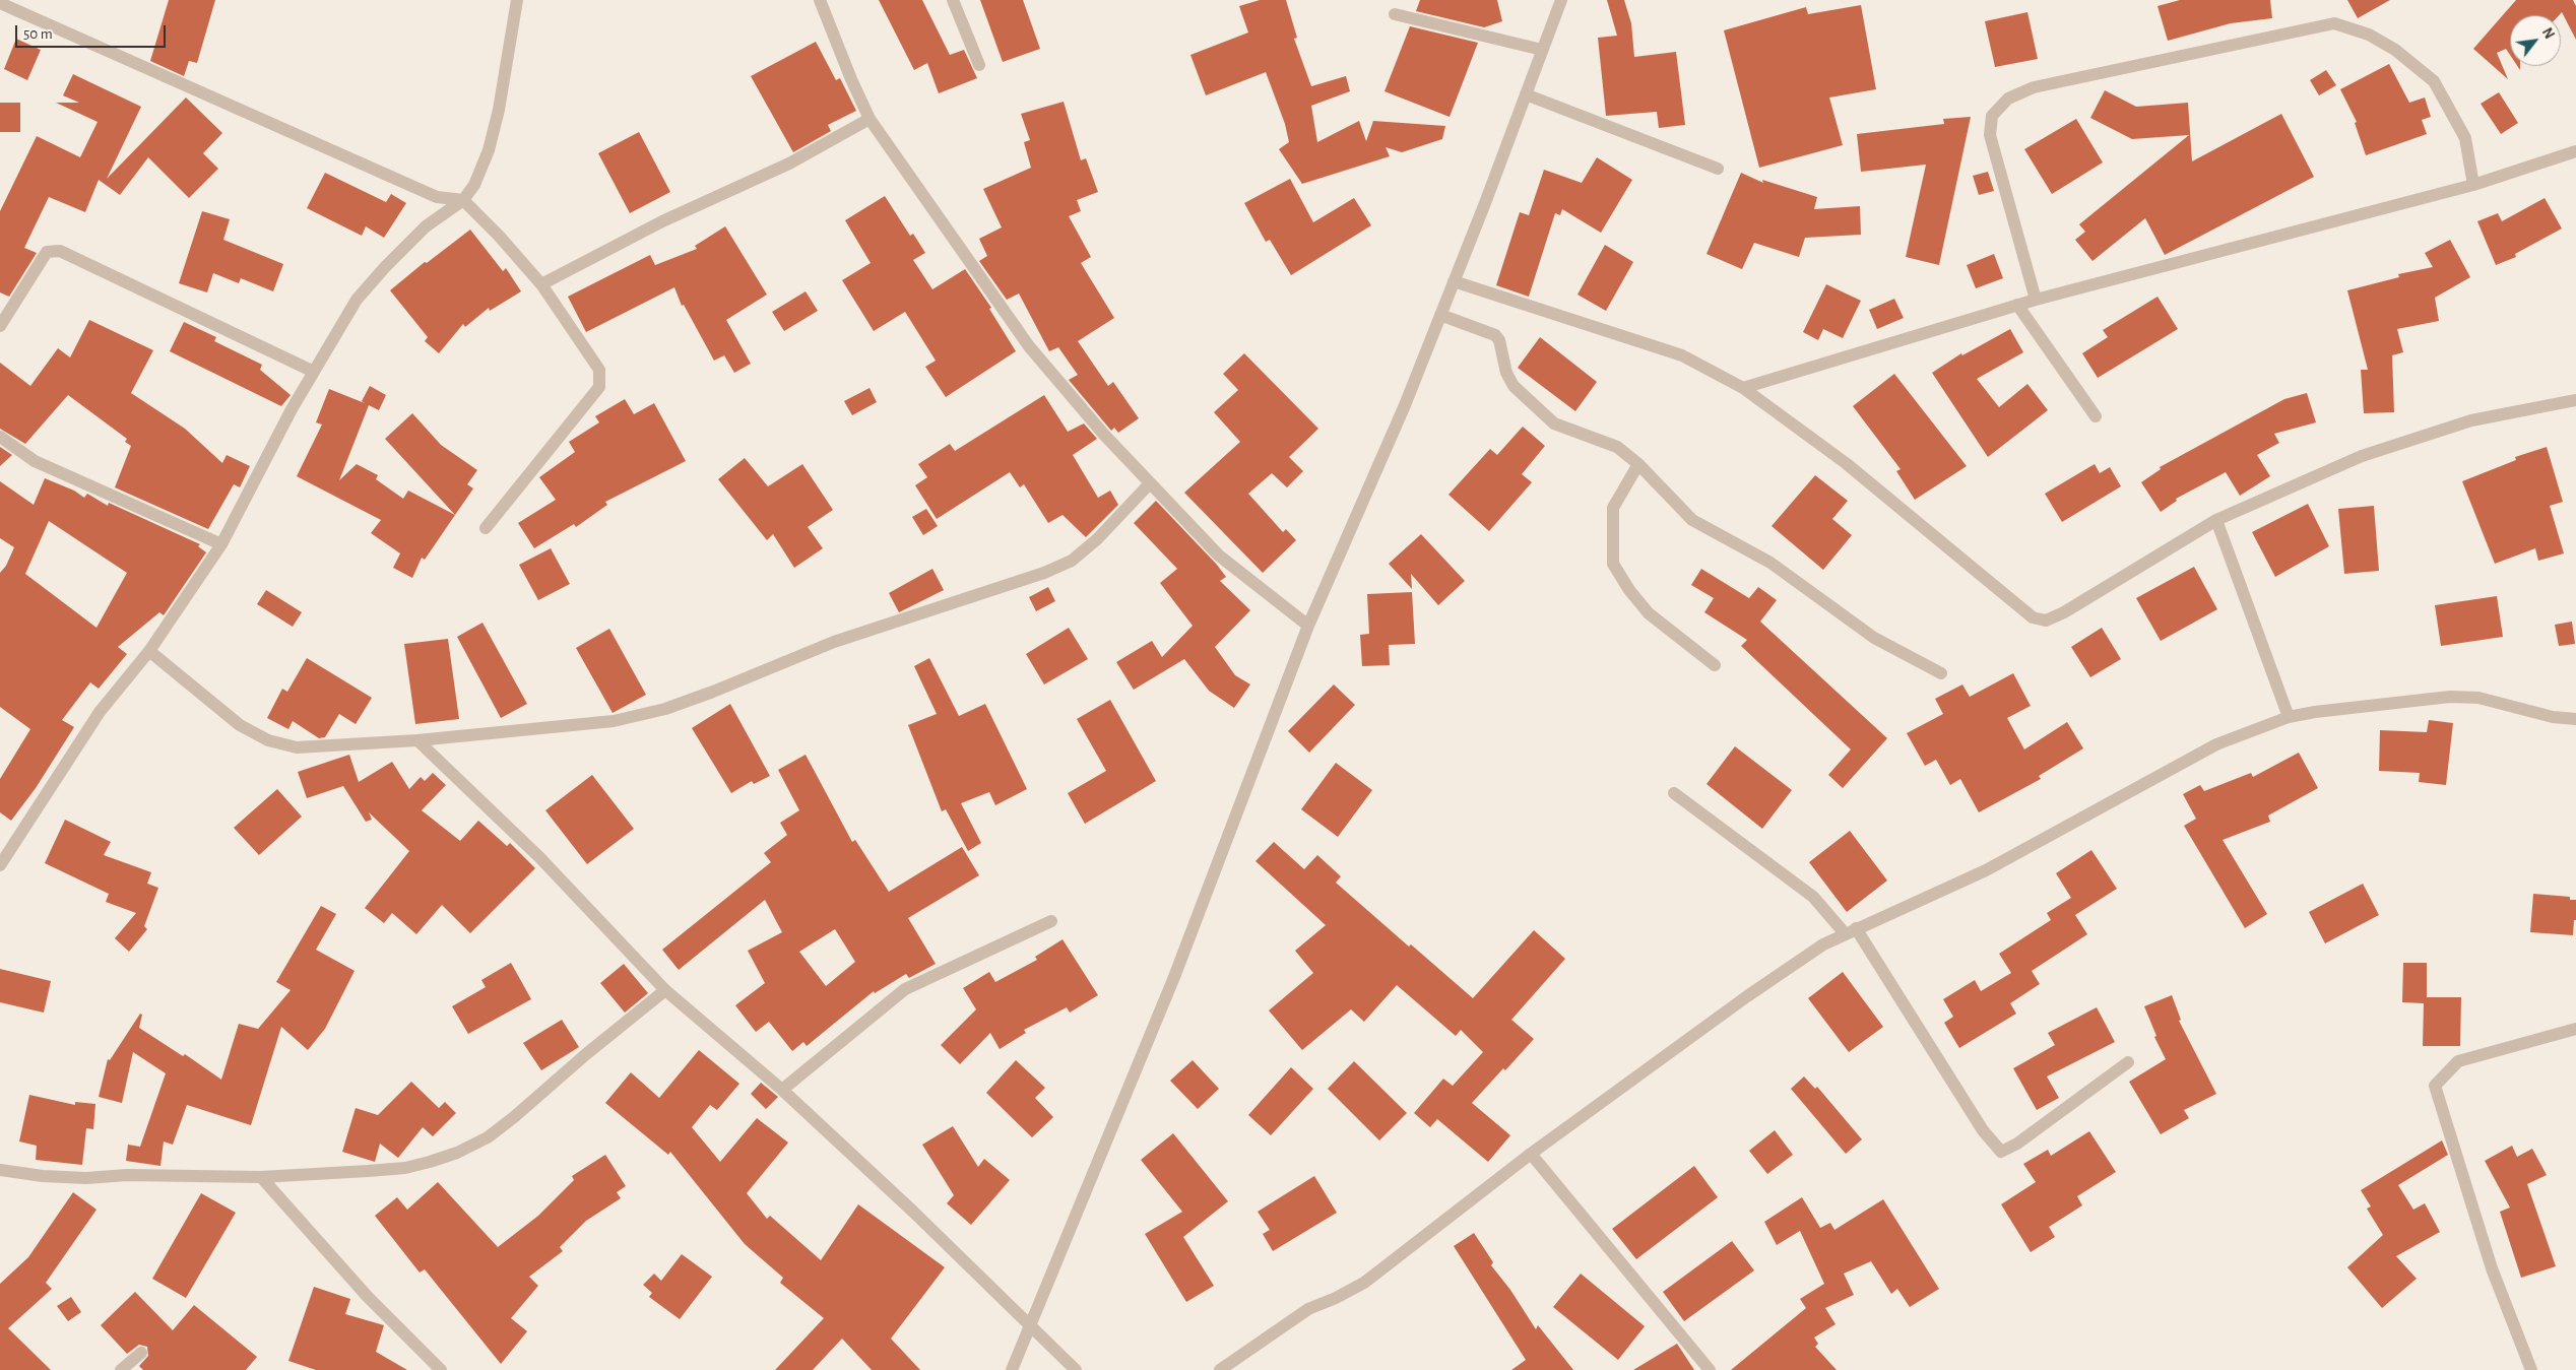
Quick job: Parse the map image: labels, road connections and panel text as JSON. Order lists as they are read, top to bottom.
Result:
{
  "scale_bar": "50 m",
  "north": "top right"
}
